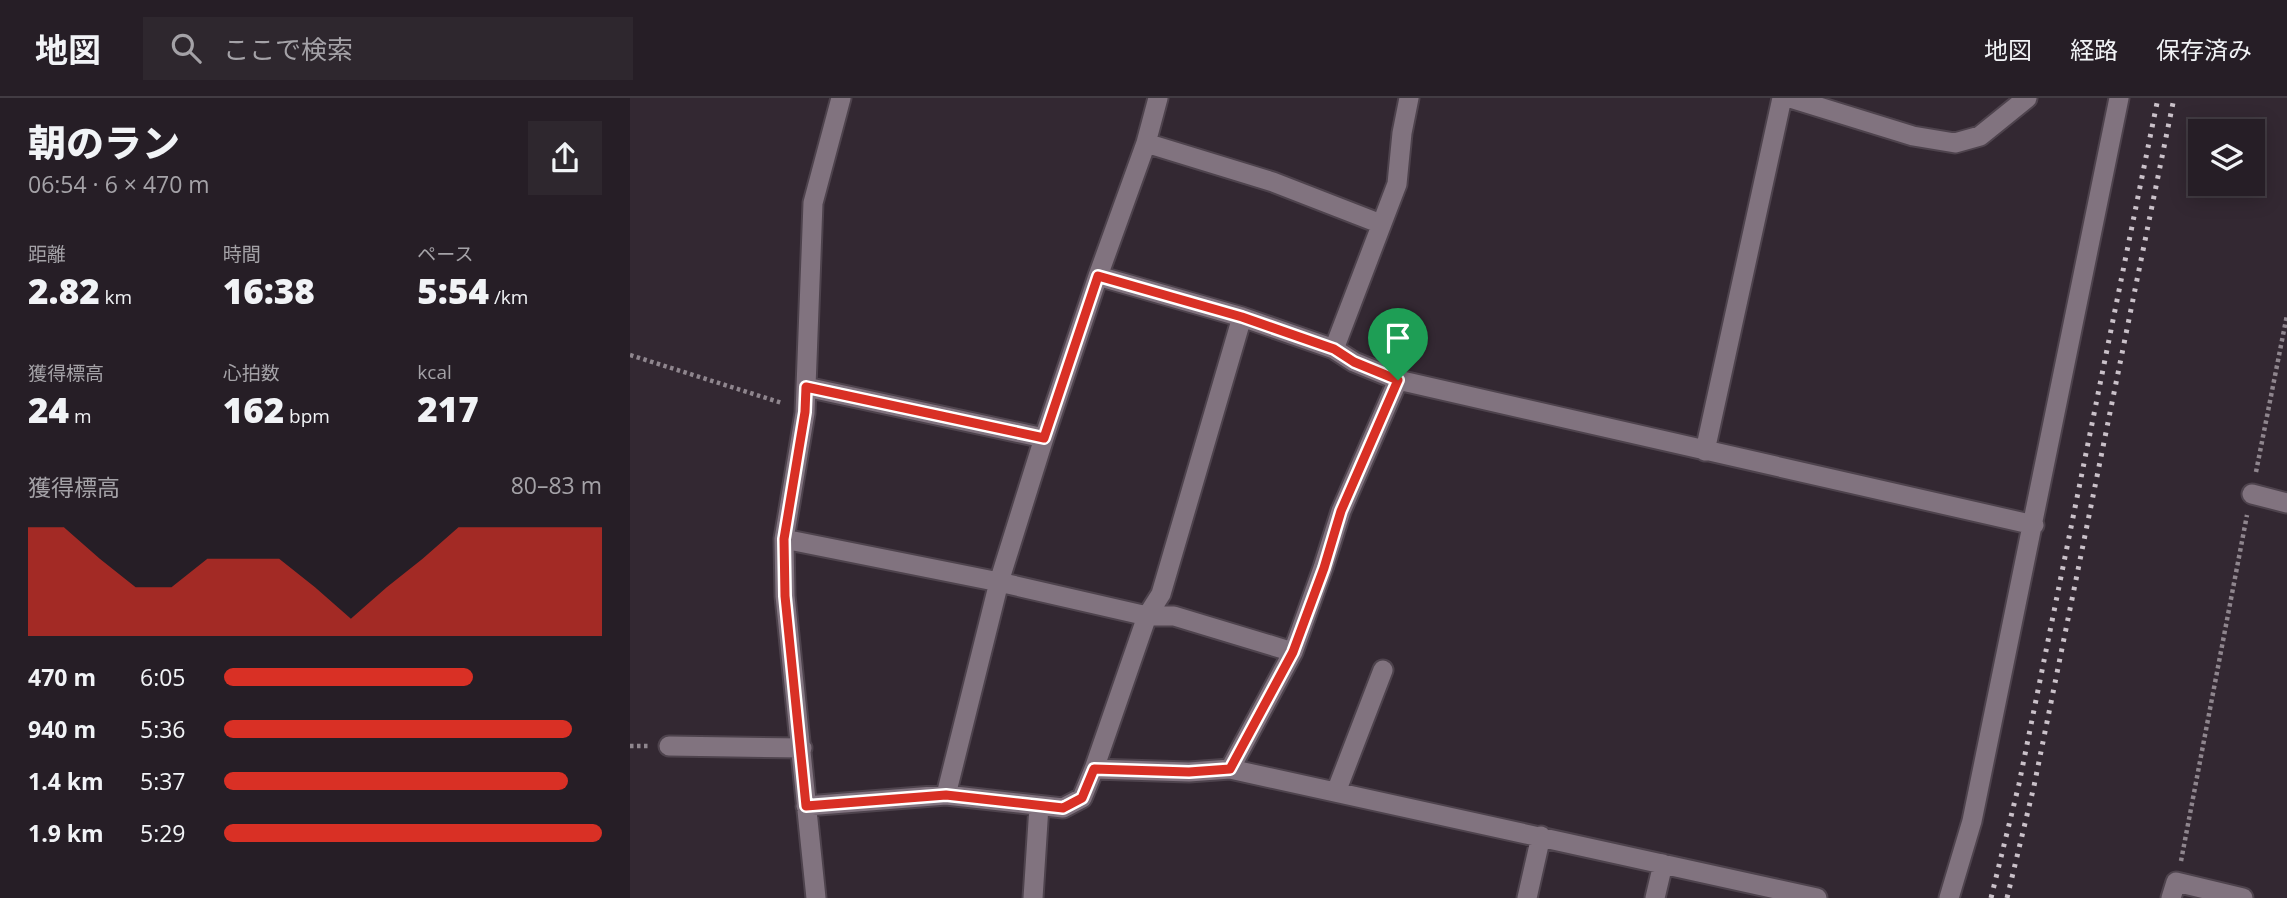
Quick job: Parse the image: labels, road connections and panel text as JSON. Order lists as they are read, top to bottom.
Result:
{
  "page": {
    "header": "地図",
    "search": "ここで検索",
    "nav": ["地図", "経路", "保存済み"],
    "heading": ["朝のラン", "06:54 · 6 × 470 m"],
    "stats": [
      ["距離", "2.82 km"],
      ["時間", "16:38"],
      ["ペース", "5:54 /km"],
      ["獲得標高", "24 m"],
      ["心拍数", "162 bpm"],
      ["kcal", "217"]
    ],
    "chart": ["獲得標高", "80–83 m"],
    "list": [
      {
        "name": "470 m",
        "note": "6:05"
      },
      {
        "name": "940 m",
        "note": "5:36"
      },
      {
        "name": "1.4 km",
        "note": "5:37"
      },
      {
        "name": "1.9 km",
        "note": "5:29"
      }
    ]
  }
}
